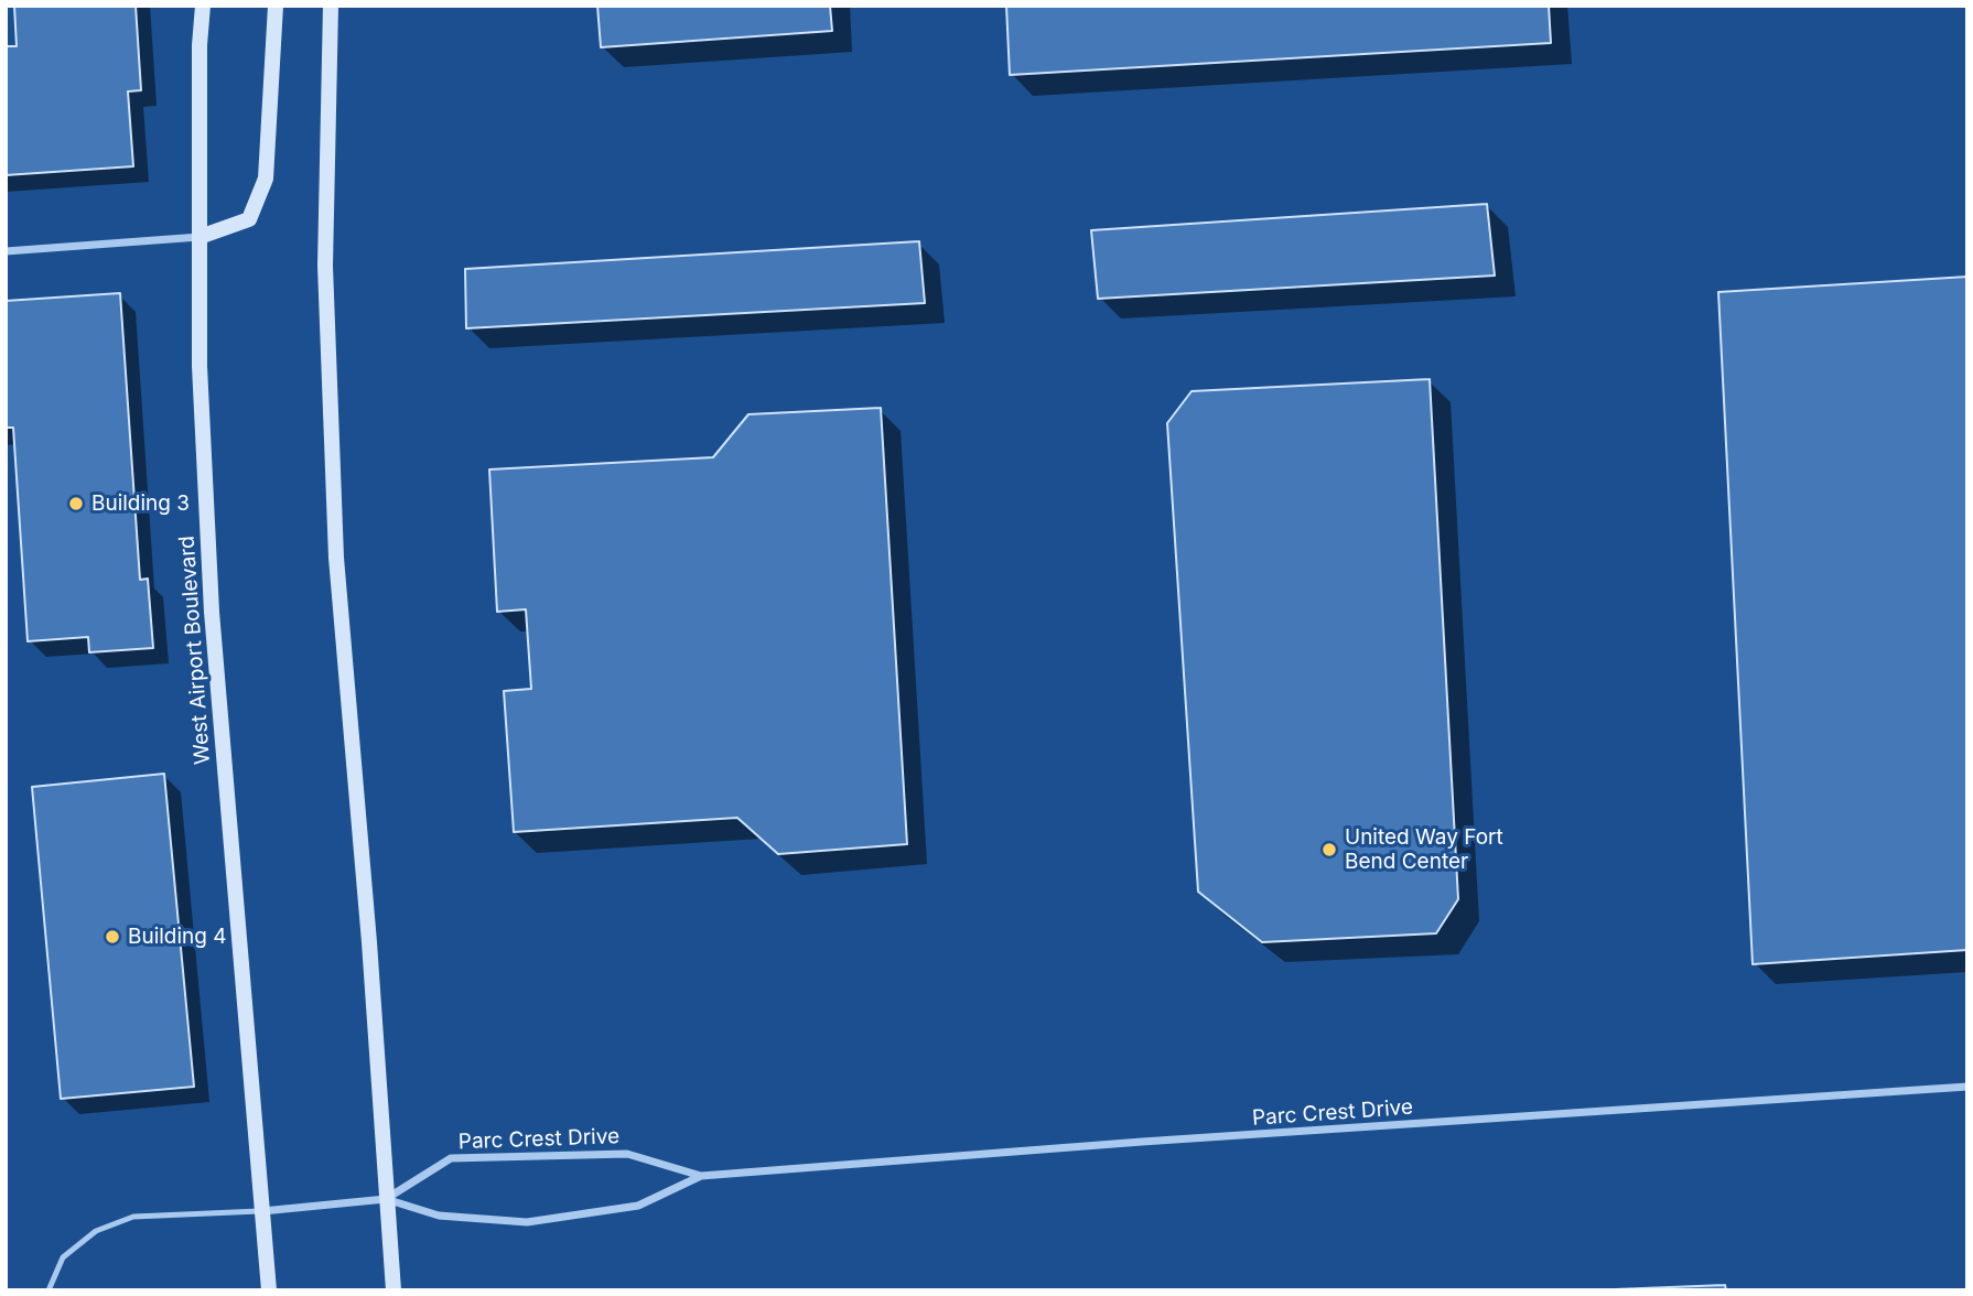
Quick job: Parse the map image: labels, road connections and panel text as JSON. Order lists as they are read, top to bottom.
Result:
{
  "streets": {
    "main road": ["West Airport Boulevard"],
    "street": ["Parc Crest Drive"]
  },
  "crossings": [
    ["West Airport Boulevard", "Parc Crest Drive"]
  ],
  "places": ["Building 3", "United Way Fort Bend Center", "Building 4"]
}
